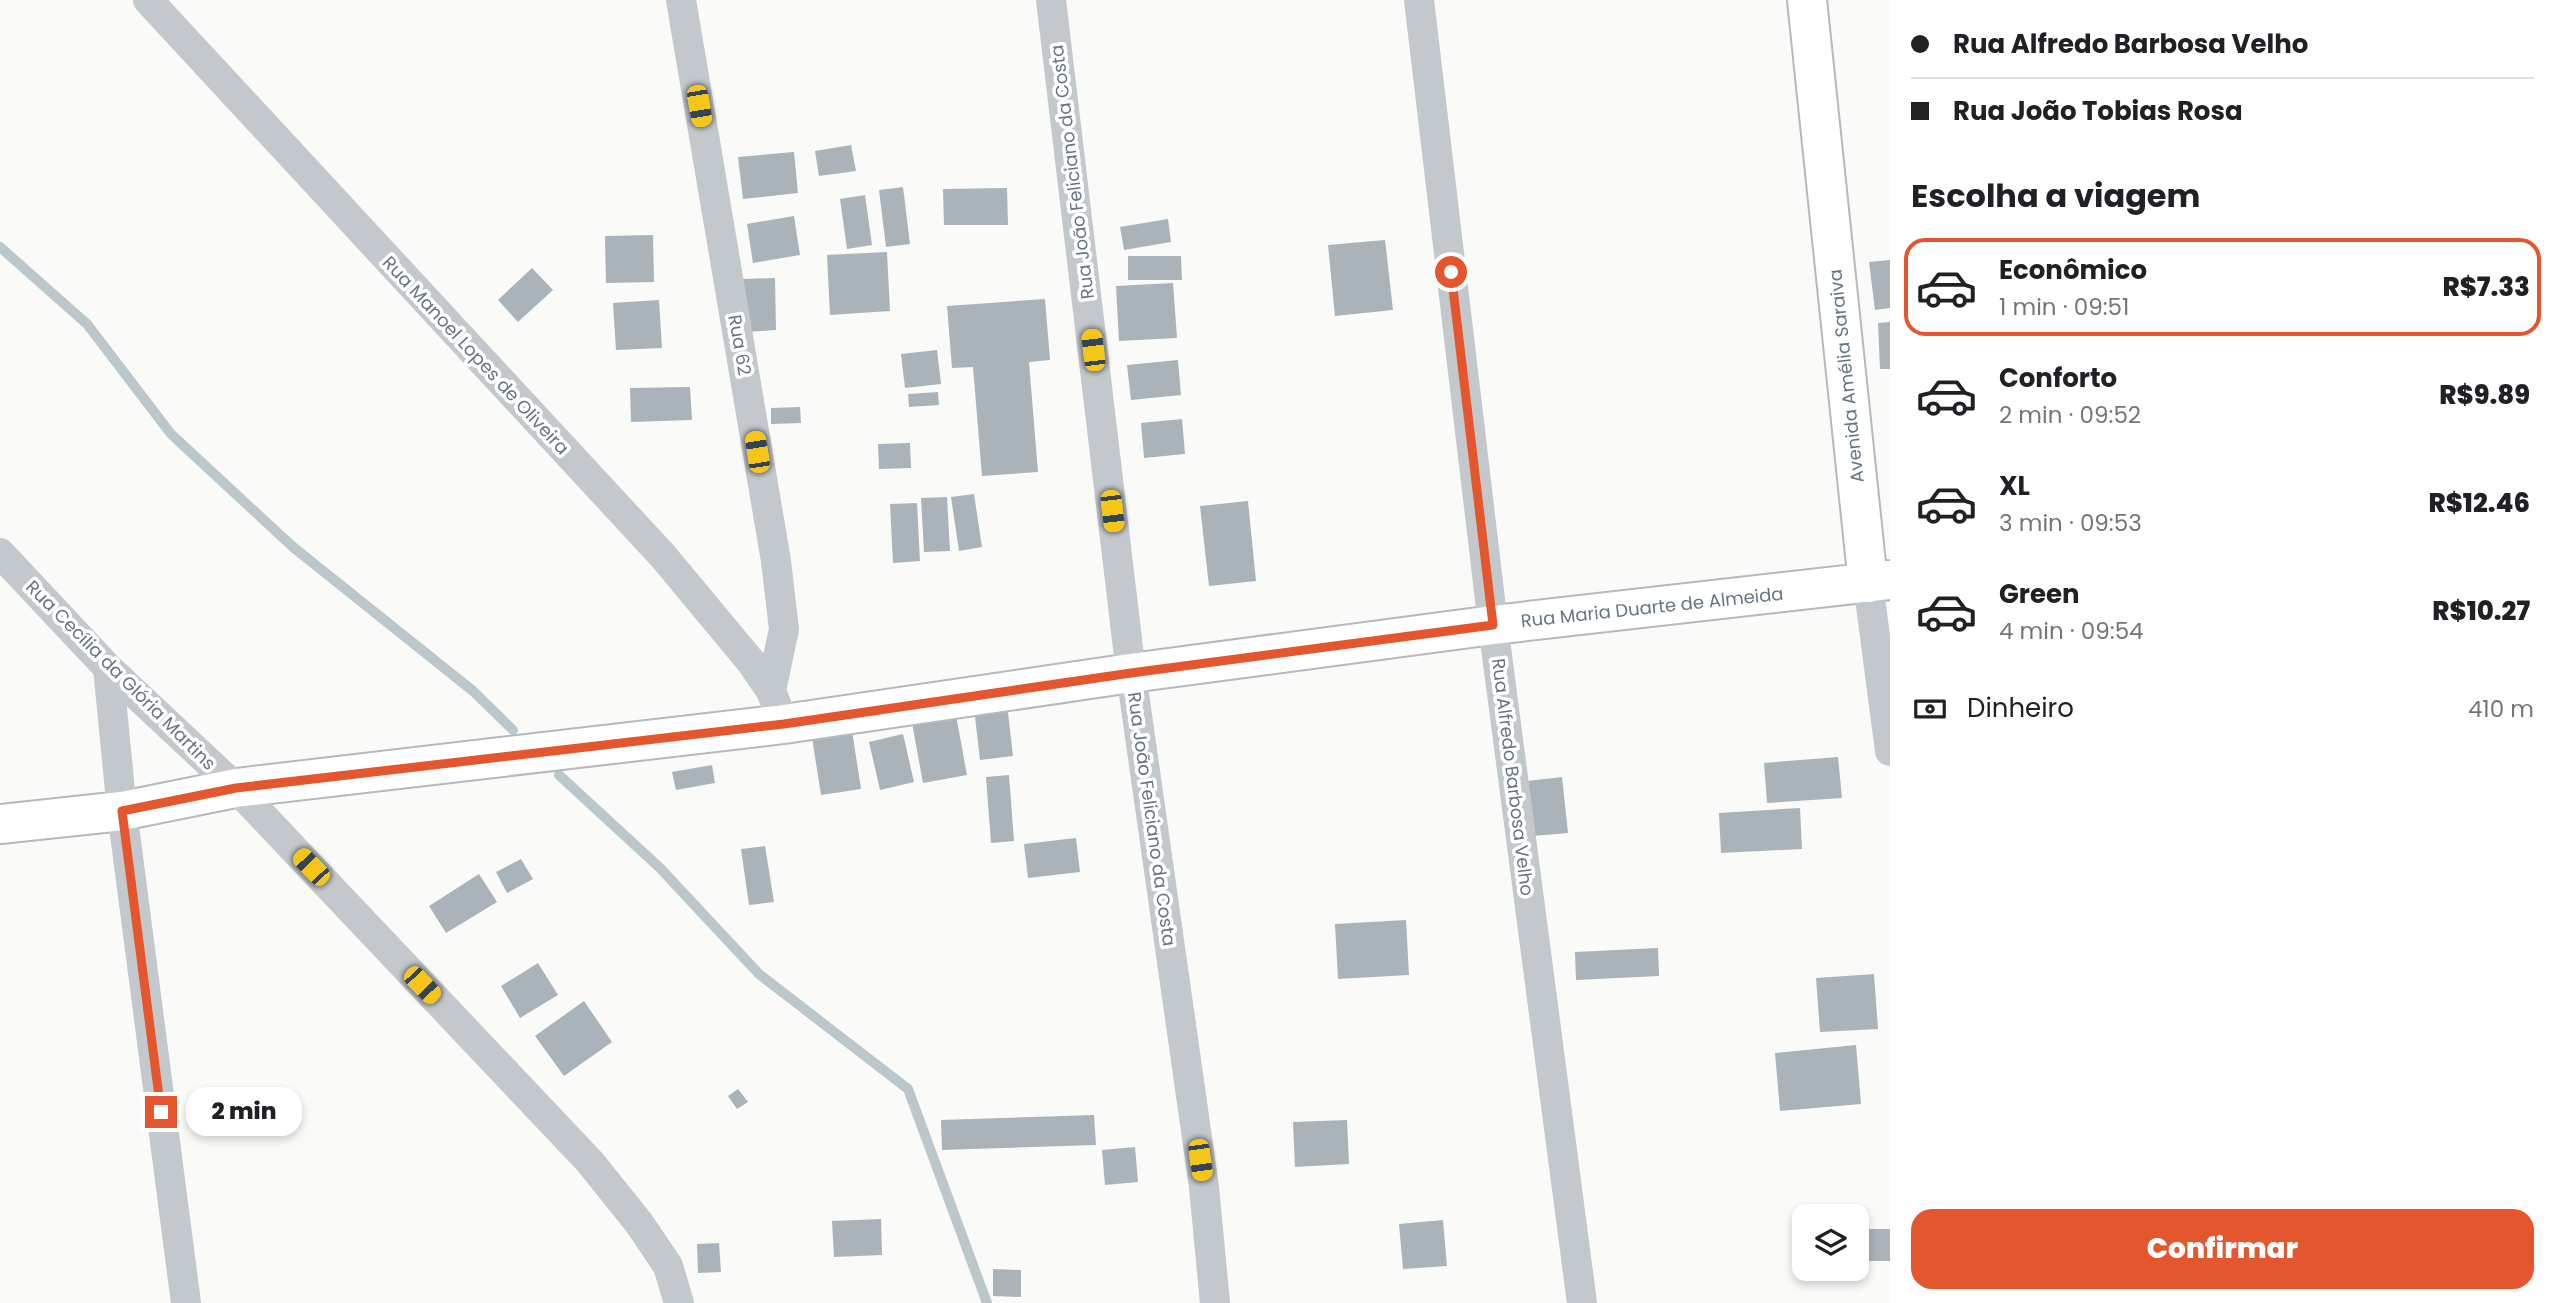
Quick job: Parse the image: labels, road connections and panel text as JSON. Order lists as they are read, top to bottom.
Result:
{
  "streets": {
    "street": [
      "Rua João Feliciano da Costa",
      "Rua 62",
      "Rua Manoel Lopes de Oliveira",
      "Avenida Amélia Saraiva",
      "Rua Maria Duarte de Almeida",
      "Rua Cecília da Glória Martins",
      "Rua Alfredo Barbosa Velho"
    ]
  },
  "crossings": [
    ["Rua João Feliciano da Costa", "Rua Maria Duarte de Almeida"],
    ["Rua 62", "Rua Manoel Lopes de Oliveira"],
    ["Rua 62", "Rua Maria Duarte de Almeida"],
    ["Rua Manoel Lopes de Oliveira", "Rua Maria Duarte de Almeida"],
    ["Avenida Amélia Saraiva", "Rua Maria Duarte de Almeida"],
    ["Rua Maria Duarte de Almeida", "Rua Cecília da Glória Martins"],
    ["Rua Maria Duarte de Almeida", "Rua Alfredo Barbosa Velho"]
  ],
  "page": {
    "banner": ["Rua Alfredo Barbosa Velho", "Rua João Tobias Rosa"],
    "heading": "Escolha a viagem",
    "list": [
      {
        "name": "Econômico",
        "note": "1 min · 09:51",
        "value": "R$7.33"
      },
      {
        "name": "Conforto",
        "note": "2 min · 09:52",
        "value": "R$9.89"
      },
      {
        "name": "XL",
        "note": "3 min · 09:53",
        "value": "R$12.46"
      },
      {
        "name": "Green",
        "note": "4 min · 09:54",
        "value": "R$10.27"
      }
    ],
    "pay": ["Dinheiro", "410 m"],
    "bubble": "2 min",
    "buttons": "Confirmar"
  }
}
